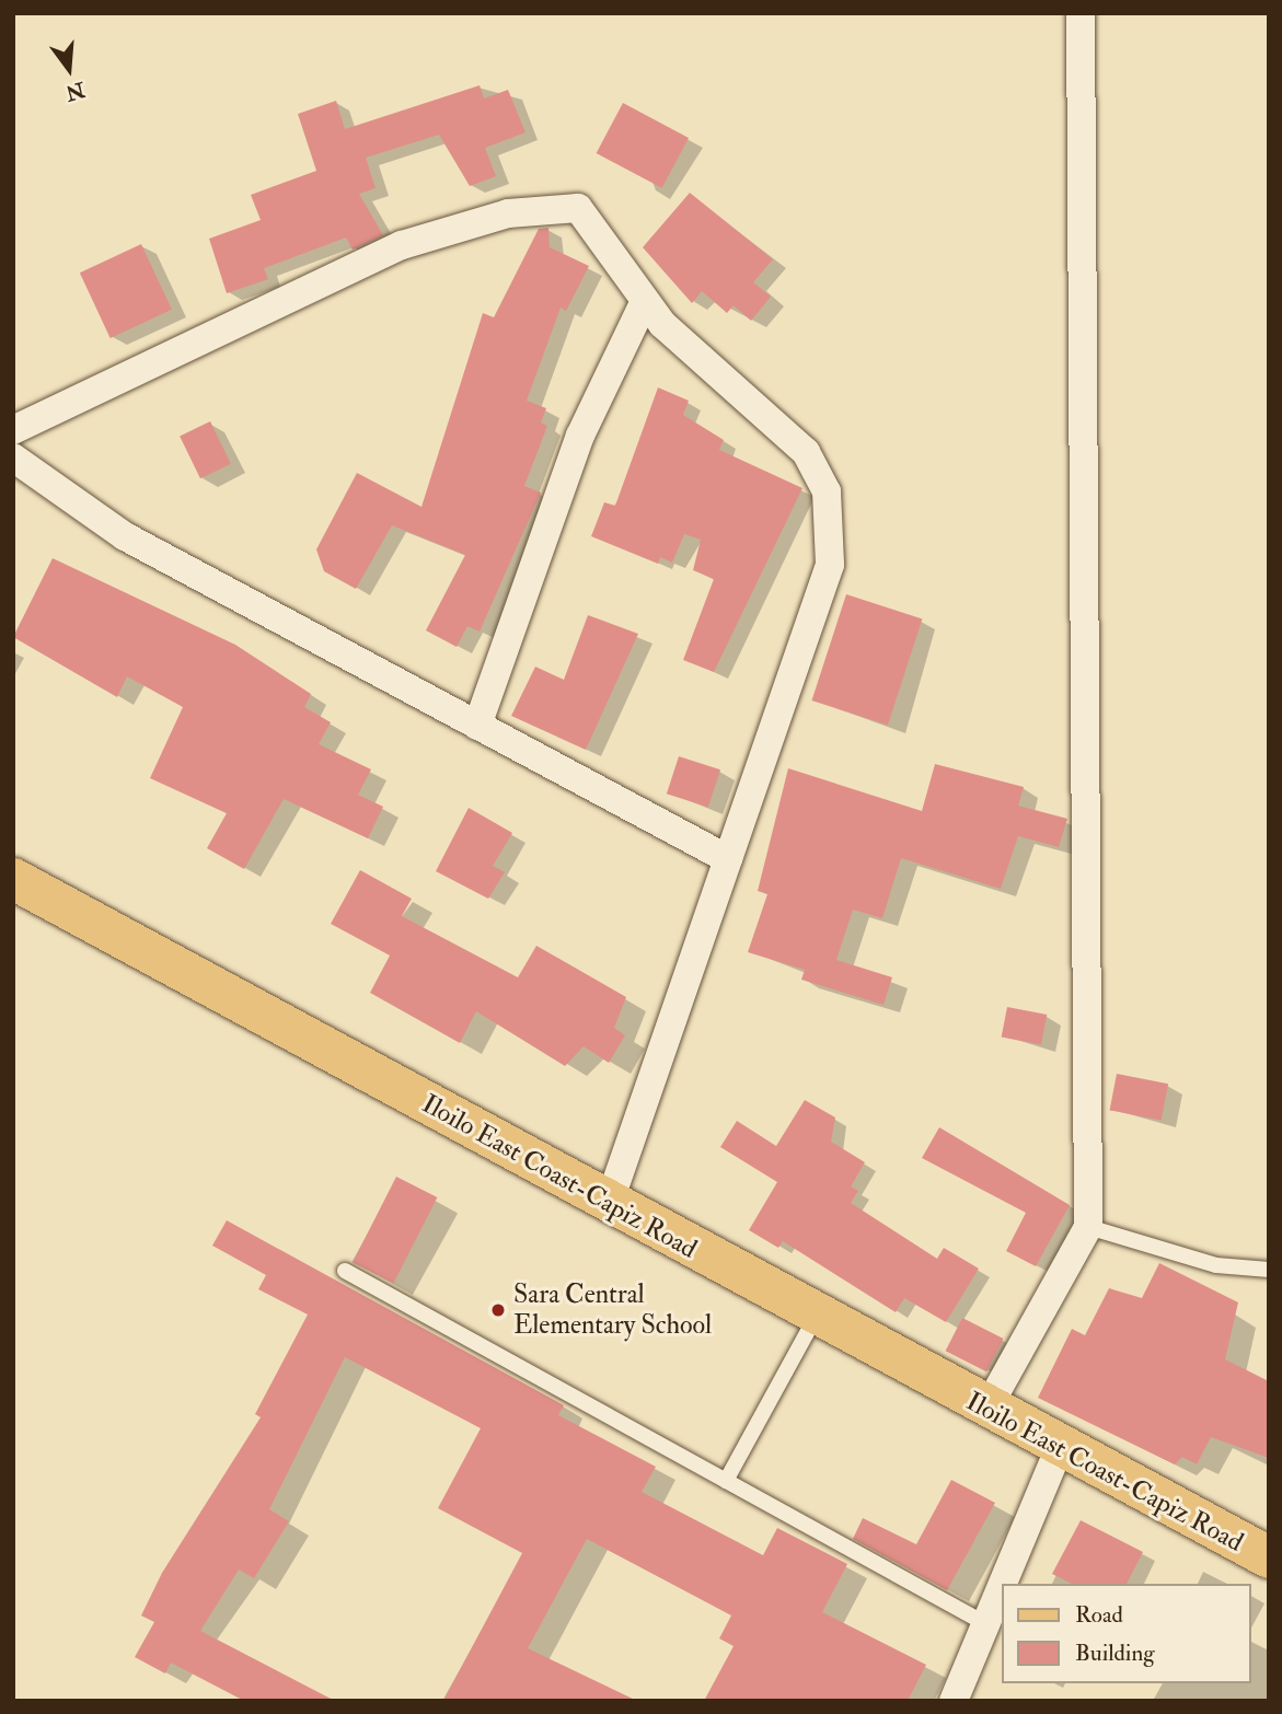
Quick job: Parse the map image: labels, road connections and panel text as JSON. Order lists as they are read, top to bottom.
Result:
{
  "streets": {
    "main road": ["Iloilo East Coast-Capiz Road"]
  },
  "places": ["Sara Central Elementary School"],
  "legend": ["Road", "Building"],
  "north": "bottom"
}
